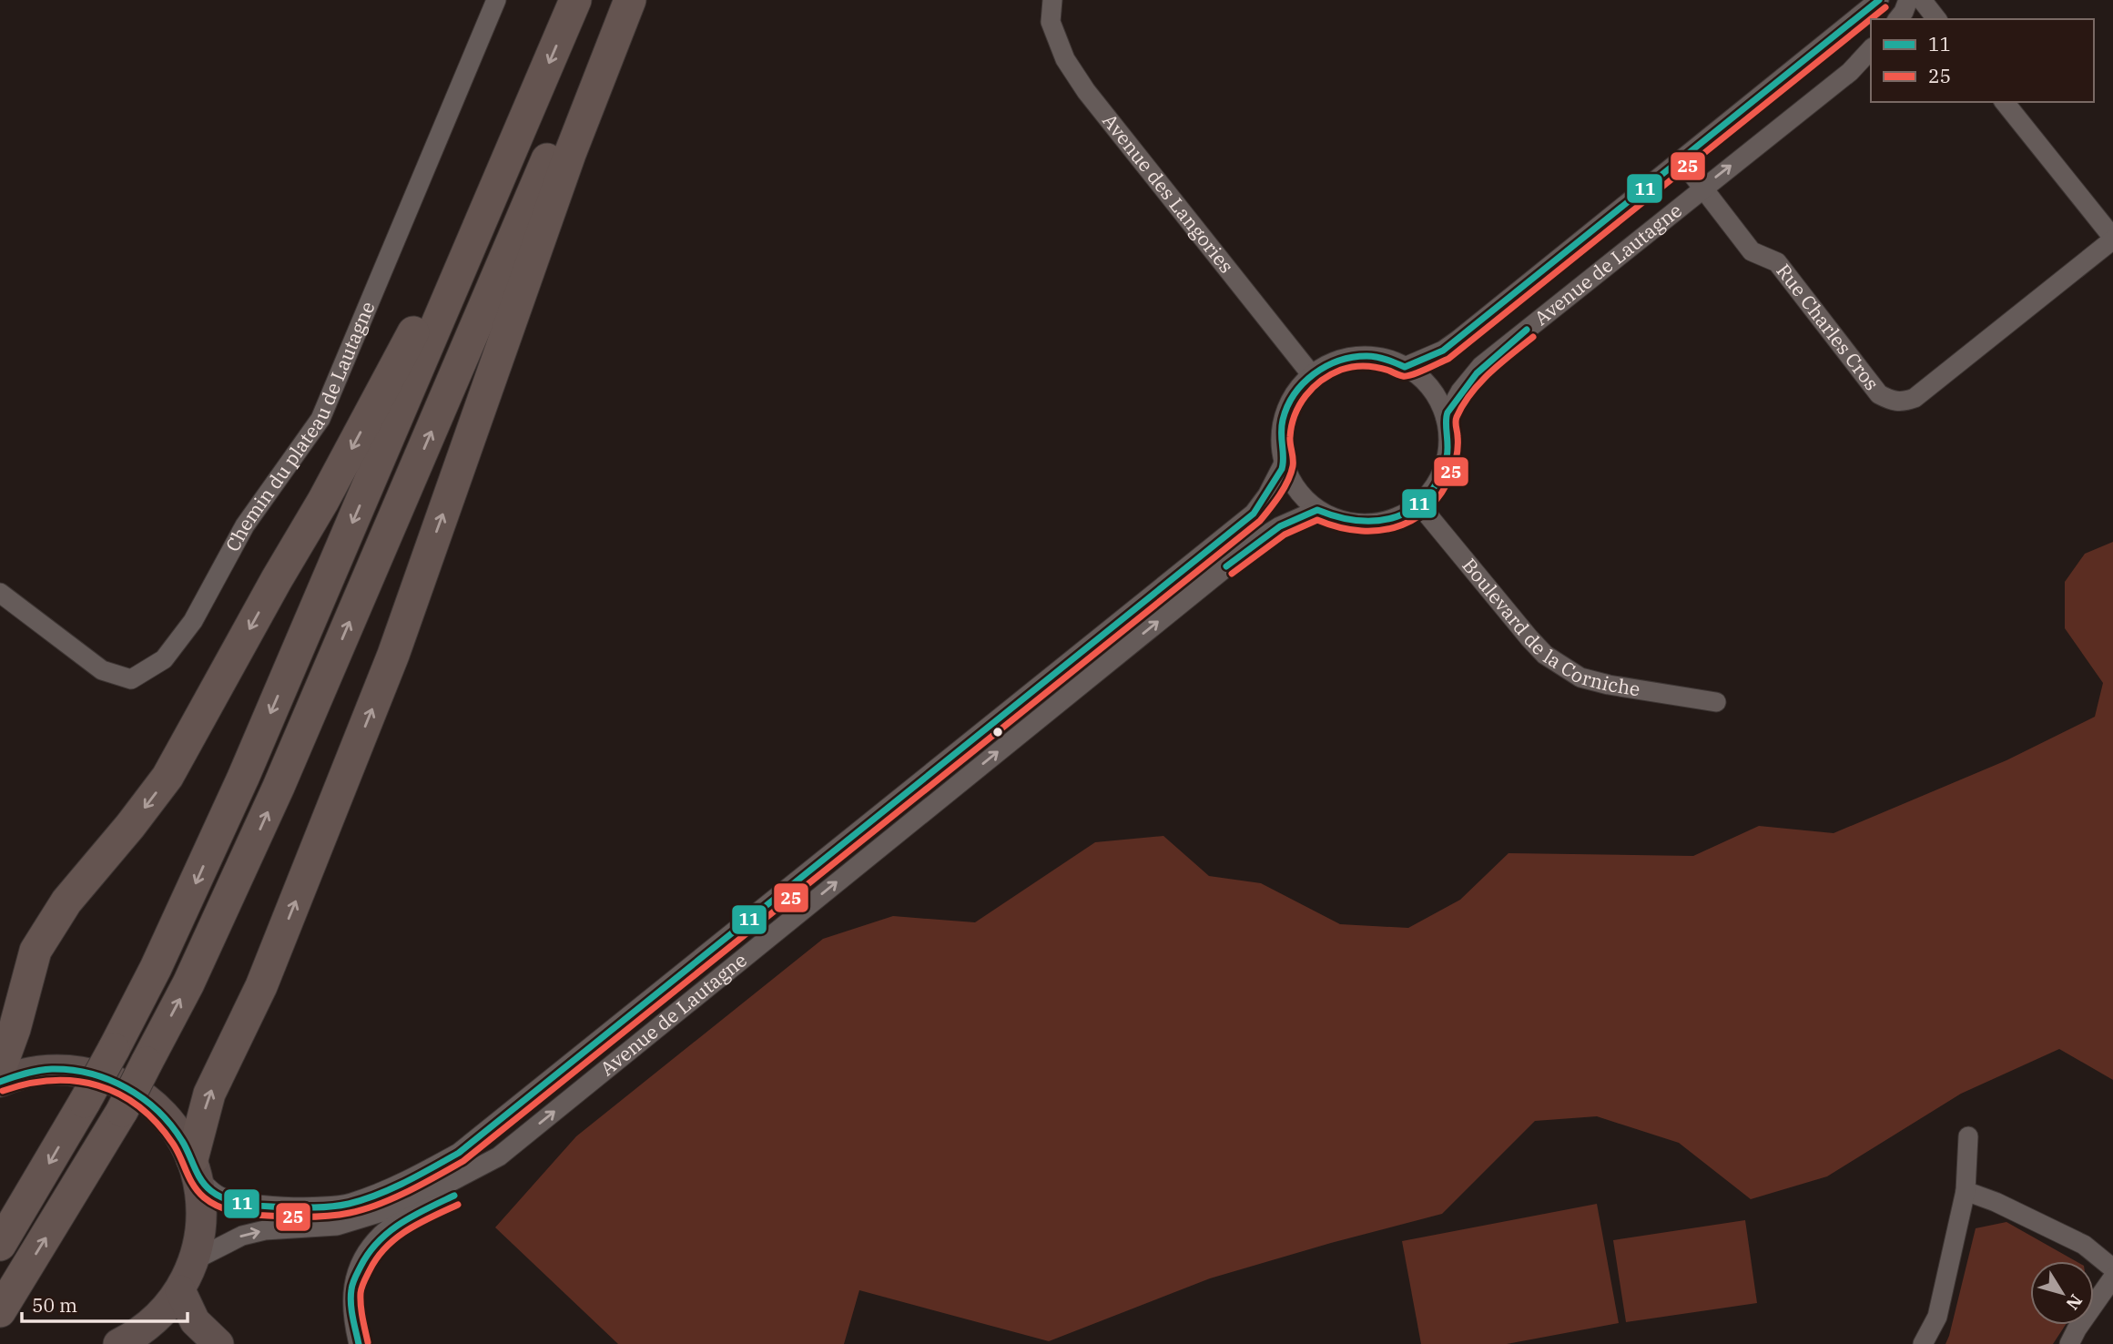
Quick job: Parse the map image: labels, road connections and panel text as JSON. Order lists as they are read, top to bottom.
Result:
{
  "streets": {
    "street": [
      "Avenue des Langories",
      "Avenue de Lautagne",
      "Rue Charles Cros",
      "Chemin du plateau de Lautagne",
      "Boulevard de la Corniche"
    ]
  },
  "crossings": [
    ["Avenue des Langories", "Avenue de Lautagne"],
    ["Avenue des Langories", "Boulevard de la Corniche"],
    ["Avenue de Lautagne", "Rue Charles Cros"],
    ["Avenue de Lautagne", "Boulevard de la Corniche"]
  ],
  "lines": ["transit line 11", "transit line 25"],
  "legend": ["11", "25"],
  "scale_bar": "50 m",
  "north": "bottom right"
}
